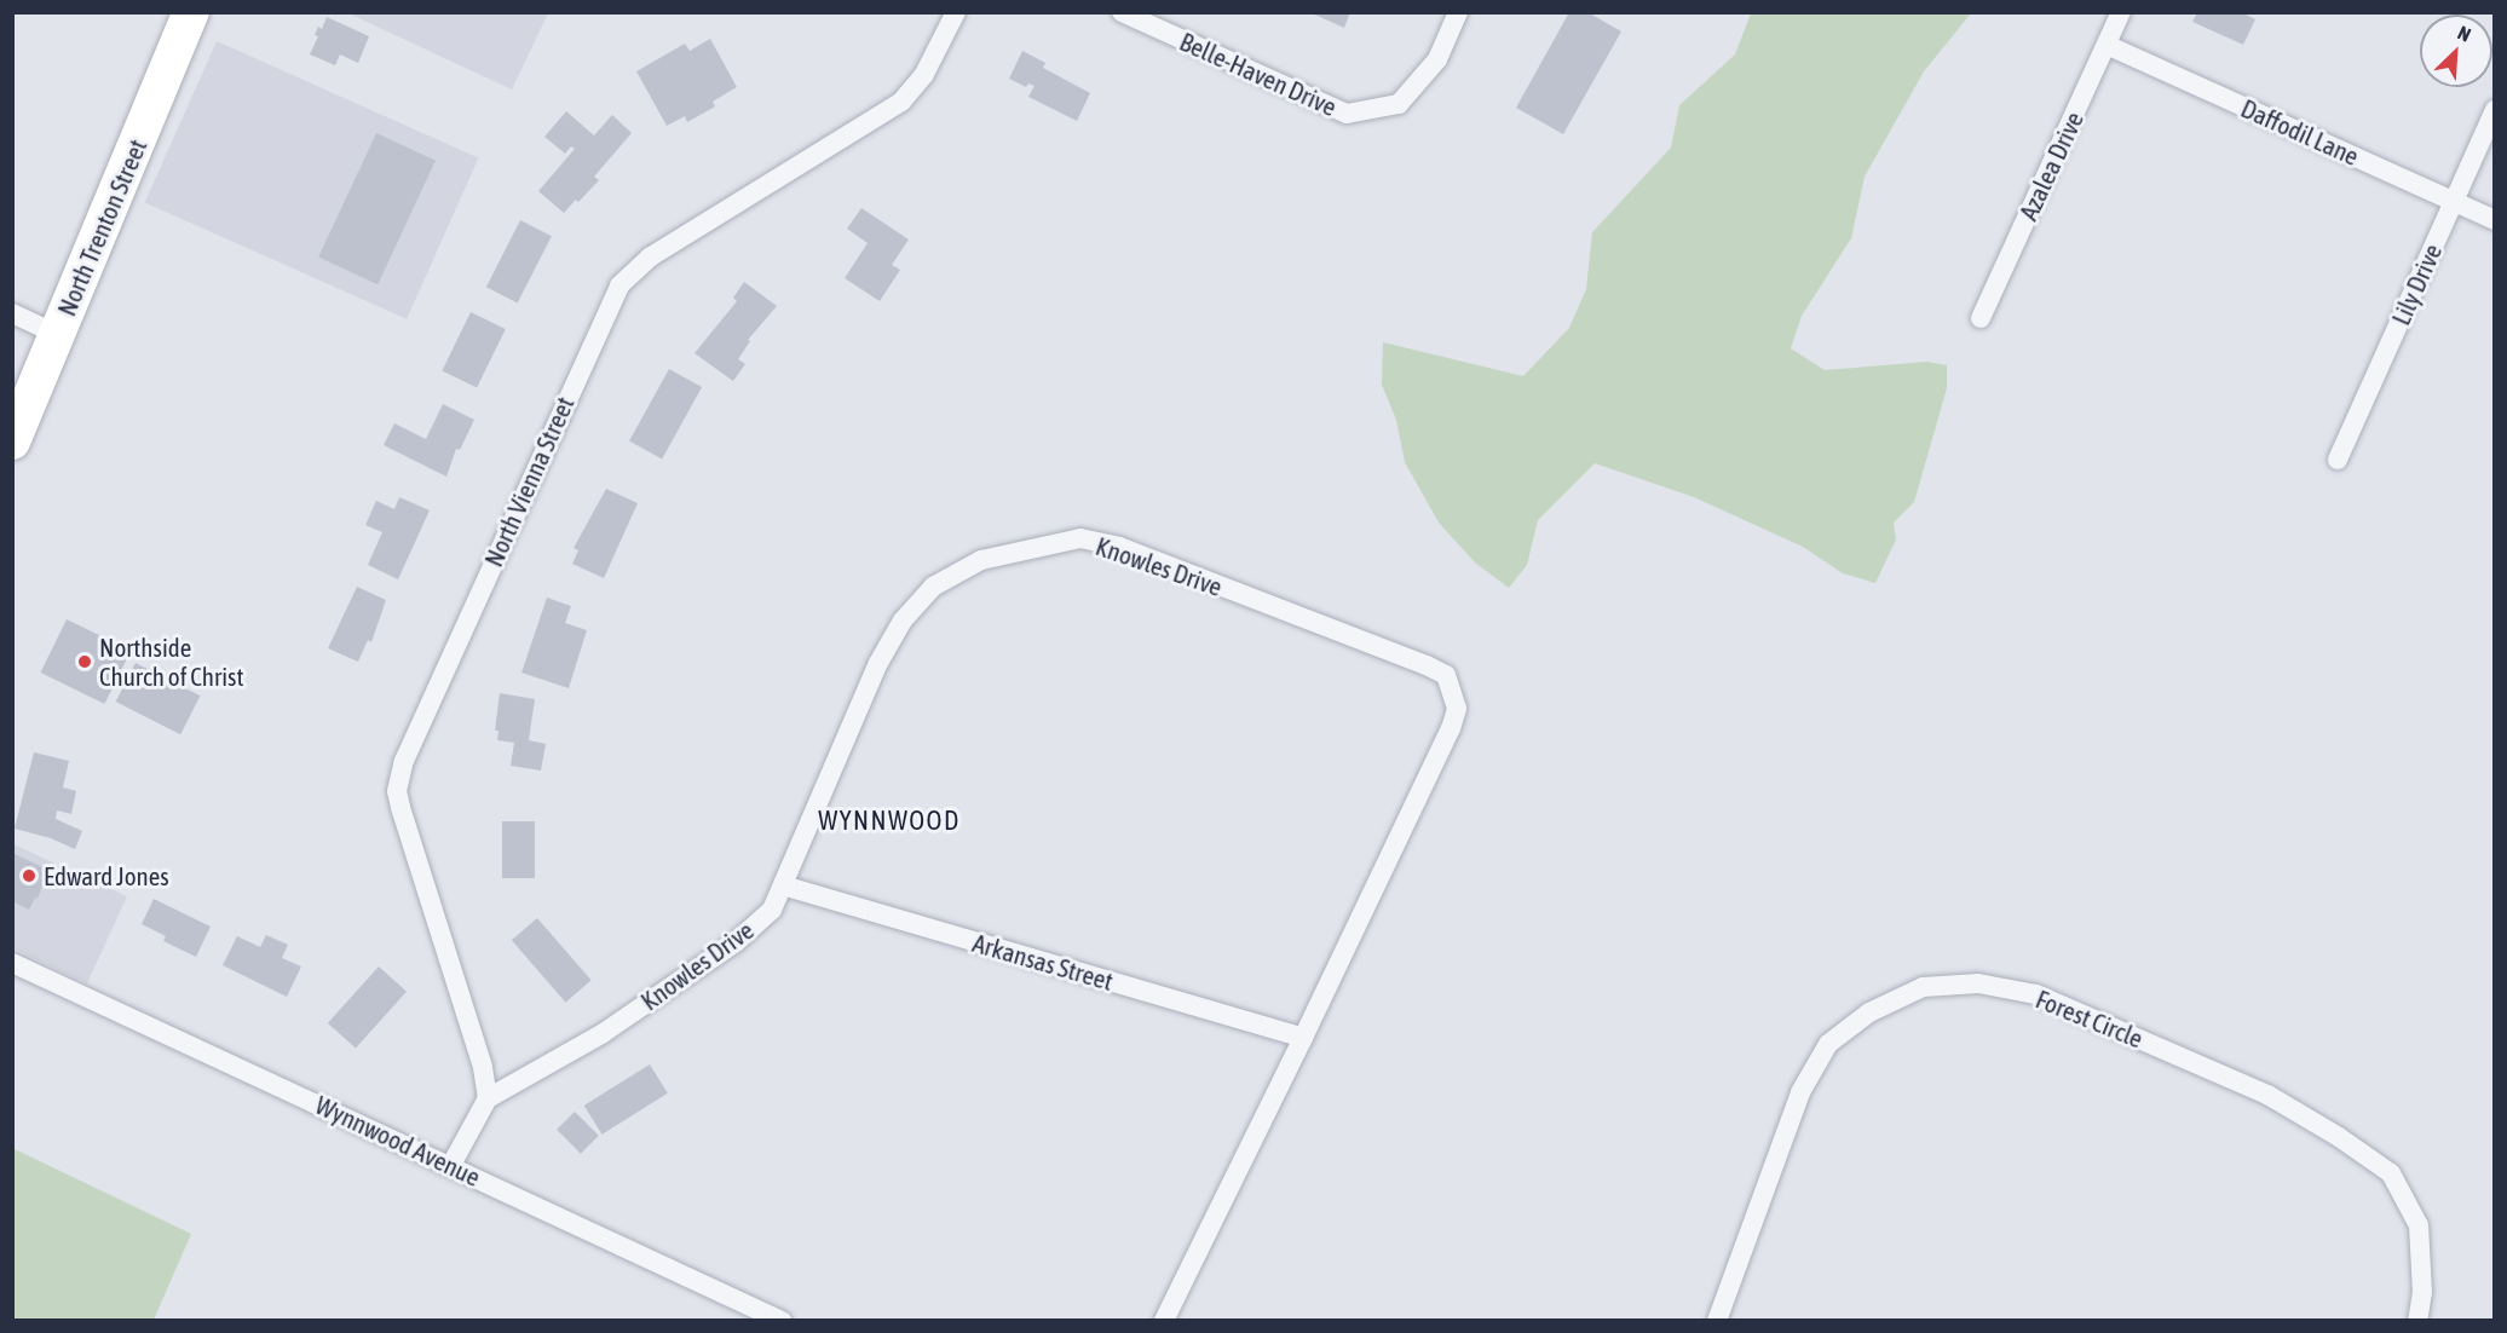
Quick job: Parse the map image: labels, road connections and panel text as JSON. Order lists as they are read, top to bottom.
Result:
{
  "streets": {
    "highway": ["North Trenton Street"],
    "street": [
      "Belle-Haven Drive",
      "Daffodil Lane",
      "Azalea Drive",
      "Lily Drive",
      "North Vienna Street",
      "Knowles Drive",
      "Arkansas Street",
      "Forest Circle",
      "Wynnwood Avenue"
    ]
  },
  "crossings": [
    ["Daffodil Lane", "Azalea Drive"],
    ["Daffodil Lane", "Lily Drive"],
    ["North Vienna Street", "Knowles Drive"],
    ["Knowles Drive", "Arkansas Street"]
  ],
  "districts": ["WYNNWOOD"],
  "places": ["Northside Church of Christ", "Edward Jones"],
  "north": "top right"
}
